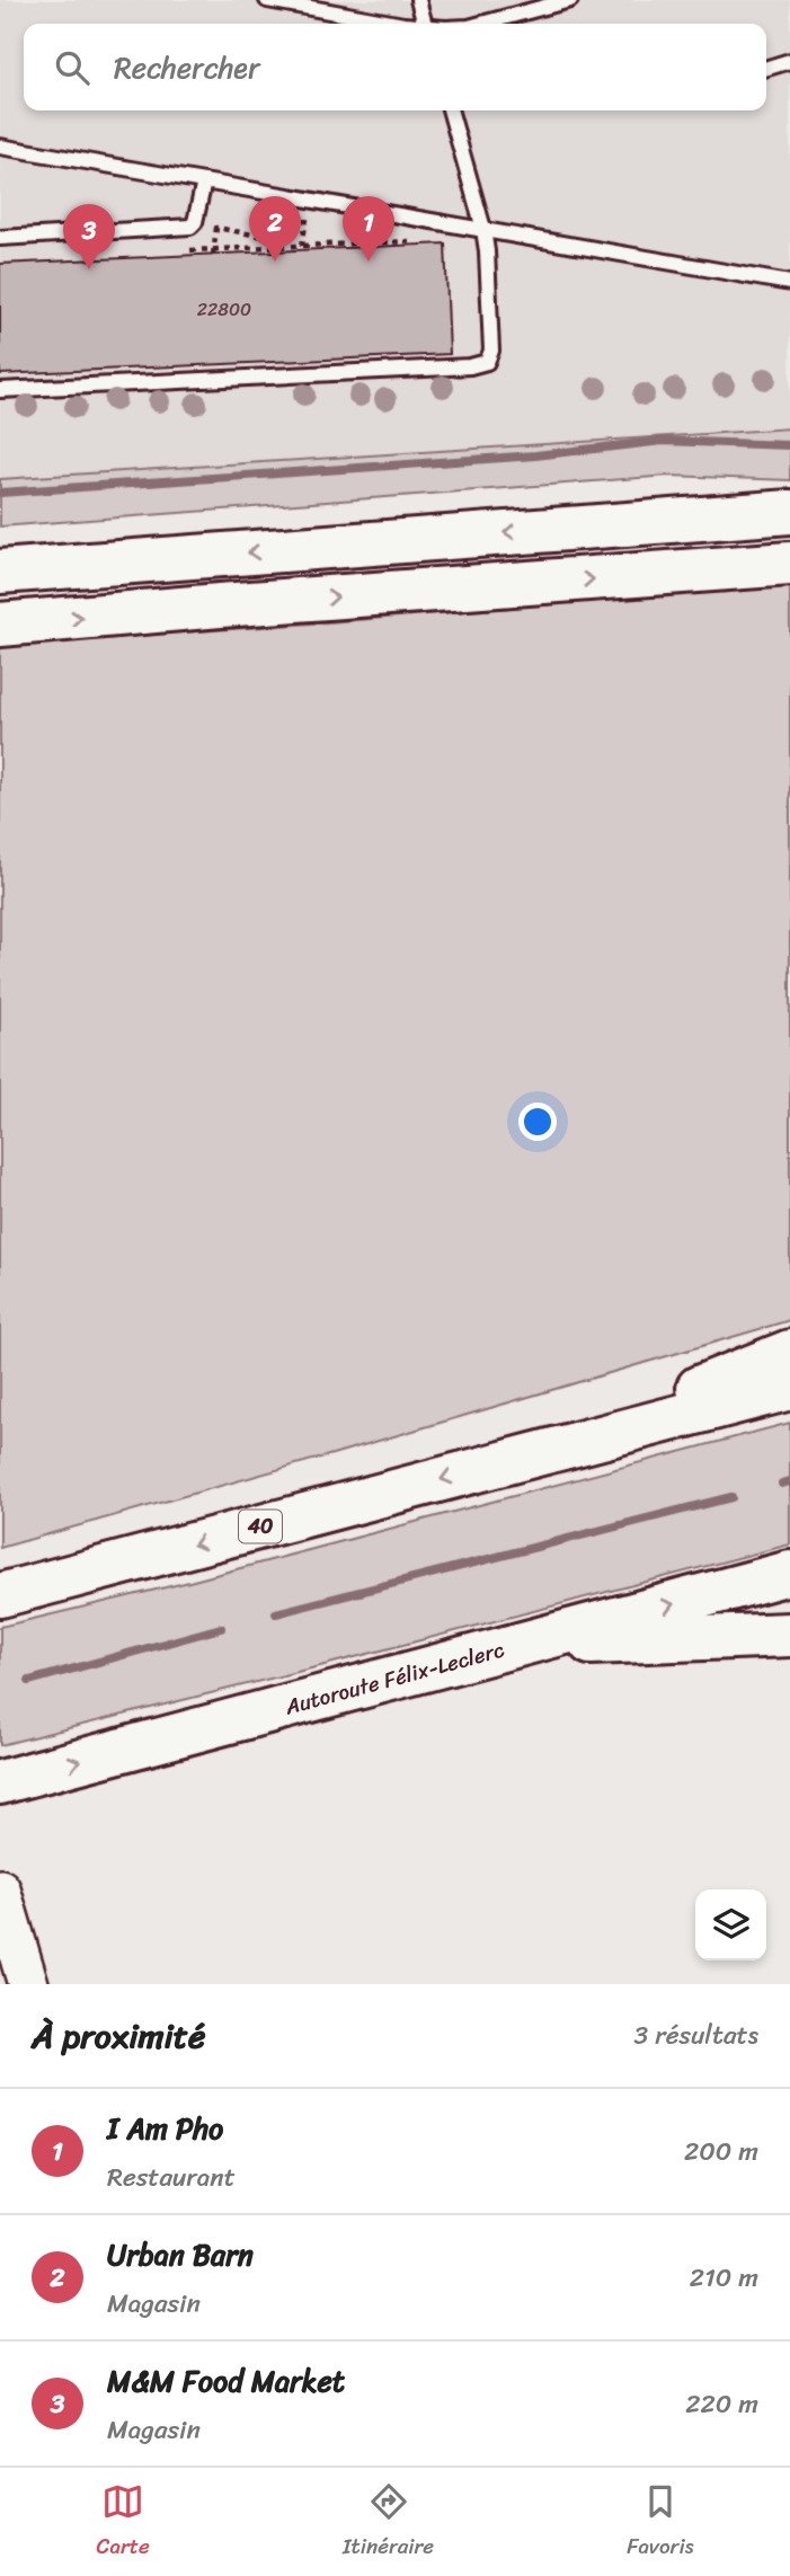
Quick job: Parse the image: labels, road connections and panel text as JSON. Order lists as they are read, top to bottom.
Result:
{
  "streets": {
    "highway": ["40", "Autoroute Félix-Leclerc"]
  },
  "house_numbers": ["22800"],
  "page": {
    "search": "Rechercher",
    "pins": ["1", "2", "3"],
    "heading": ["À proximité", "3 résultats"],
    "list": [
      {
        "mark": "1",
        "name": "I Am Pho",
        "note": "Restaurant",
        "value": "200 m"
      },
      {
        "mark": "2",
        "name": "Urban Barn",
        "note": "Magasin",
        "value": "210 m"
      },
      {
        "mark": "3",
        "name": "M&M Food Market",
        "note": "Magasin",
        "value": "220 m"
      }
    ],
    "nav": ["Carte", "Itinéraire", "Favoris"]
  }
}
